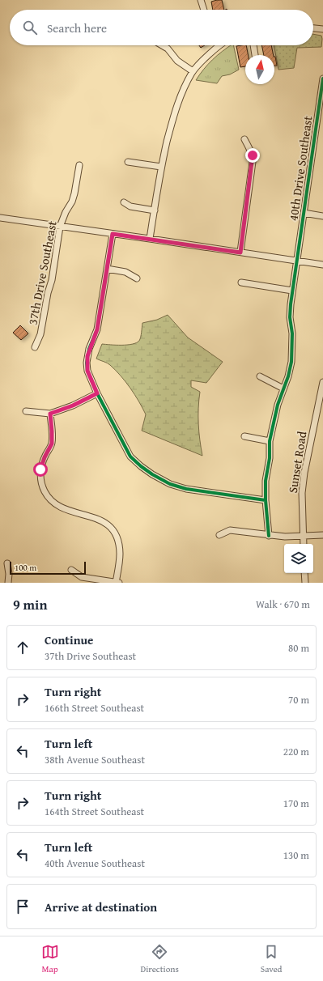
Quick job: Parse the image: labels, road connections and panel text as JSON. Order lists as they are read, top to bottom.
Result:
{
  "streets": {
    "street": ["40th Drive Southeast", "37th Drive Southeast", "Sunset Road"]
  },
  "scale_bar": "100 m",
  "north": "top",
  "page": {
    "search": "Search here",
    "scale": "100 m",
    "heading": ["9 min", "Walk · 670 m"],
    "list": [
      ["Continue", "37th Drive Southeast", "80 m"],
      ["Turn right", "166th Street Southeast", "70 m"],
      ["Turn left", "38th Avenue Southeast", "220 m"],
      ["Turn right", "164th Street Southeast", "170 m"],
      ["Turn left", "40th Avenue Southeast", "130 m"],
      "Arrive at destination"
    ],
    "nav": ["Map", "Directions", "Saved"]
  }
}
